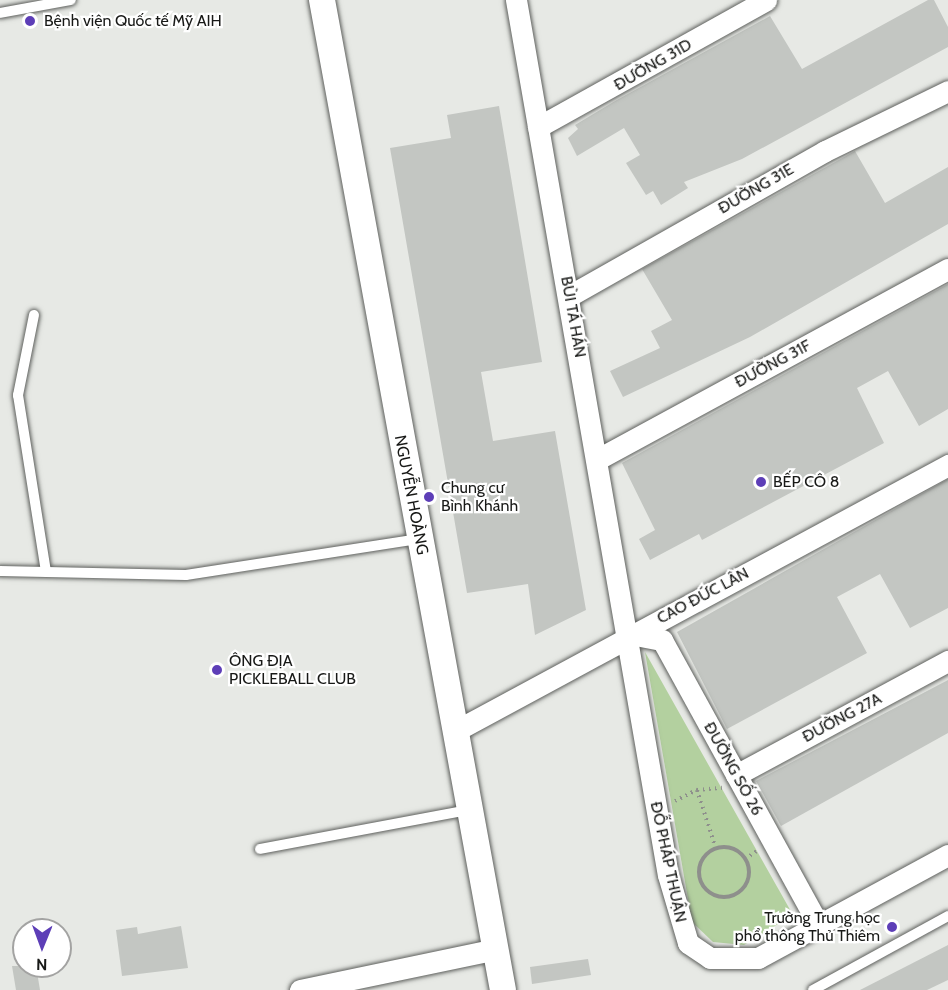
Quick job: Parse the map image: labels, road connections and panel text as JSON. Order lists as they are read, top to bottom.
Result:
{
  "streets": {
    "street": [
      "ĐƯỜNG 31D",
      "ĐƯỜNG 31E",
      "BÙI TÁ HÁN",
      "ĐƯỜNG 31F",
      "NGUYỄN HOÀNG",
      "CAO ĐỨC LÂN",
      "ĐƯỜNG 27A",
      "ĐƯỜNG SỐ 26",
      "ĐỖ PHÁP THUẬN"
    ]
  },
  "crossings": [
    ["ĐƯỜNG 31D", "BÙI TÁ HÁN"],
    ["ĐƯỜNG 31E", "BÙI TÁ HÁN"],
    ["BÙI TÁ HÁN", "ĐƯỜNG 31F"],
    ["BÙI TÁ HÁN", "CAO ĐỨC LÂN"],
    ["BÙI TÁ HÁN", "ĐƯỜNG SỐ 26"],
    ["BÙI TÁ HÁN", "ĐỖ PHÁP THUẬN"],
    ["NGUYỄN HOÀNG", "CAO ĐỨC LÂN"],
    ["CAO ĐỨC LÂN", "ĐƯỜNG SỐ 26"],
    ["CAO ĐỨC LÂN", "ĐỖ PHÁP THUẬN"],
    ["ĐƯỜNG 27A", "ĐƯỜNG SỐ 26"],
    ["ĐƯỜNG SỐ 26", "ĐỖ PHÁP THUẬN"]
  ],
  "places": [
    "Bệnh viện Quốc tế Mỹ AIH",
    "BẾP CÔ 8",
    "Chung cư Bình Khánh",
    "ÔNG ĐỊA PICKLEBALL CLUB",
    "Trường Trung học phổ thông Thủ Thiêm"
  ],
  "north": "bottom"
}
